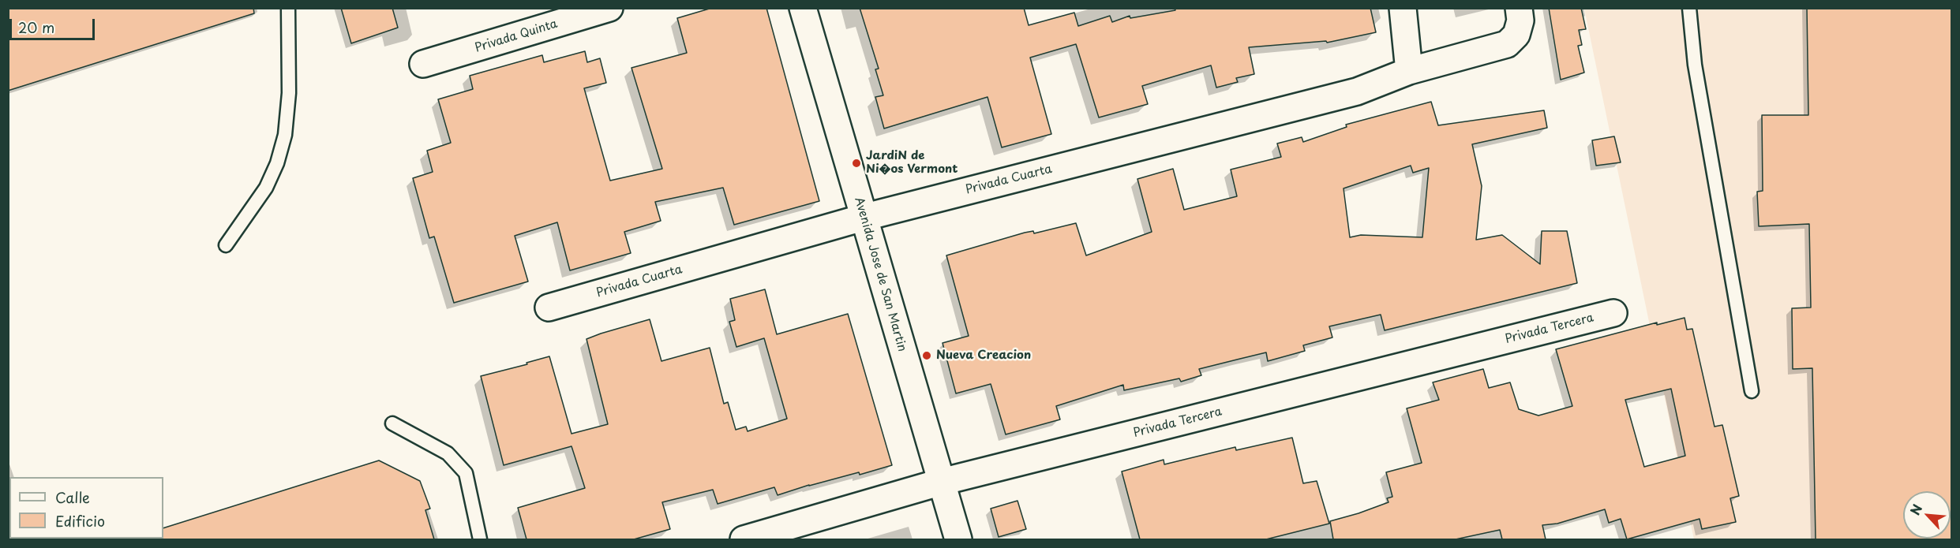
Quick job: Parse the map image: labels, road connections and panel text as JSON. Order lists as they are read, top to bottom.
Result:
{
  "streets": {
    "street": [
      "Privada Quinta",
      "Privada Cuarta",
      "Avenida Jose de San Martin",
      "Privada Tercera"
    ]
  },
  "crossings": [
    ["Privada Cuarta", "Avenida Jose de San Martin"],
    ["Avenida Jose de San Martin", "Privada Tercera"]
  ],
  "places": ["JardiN de Ni�os Vermont", "Nueva Creacion"],
  "legend": ["Calle", "Edificio"],
  "scale_bar": "20 m",
  "north": "top left"
}
